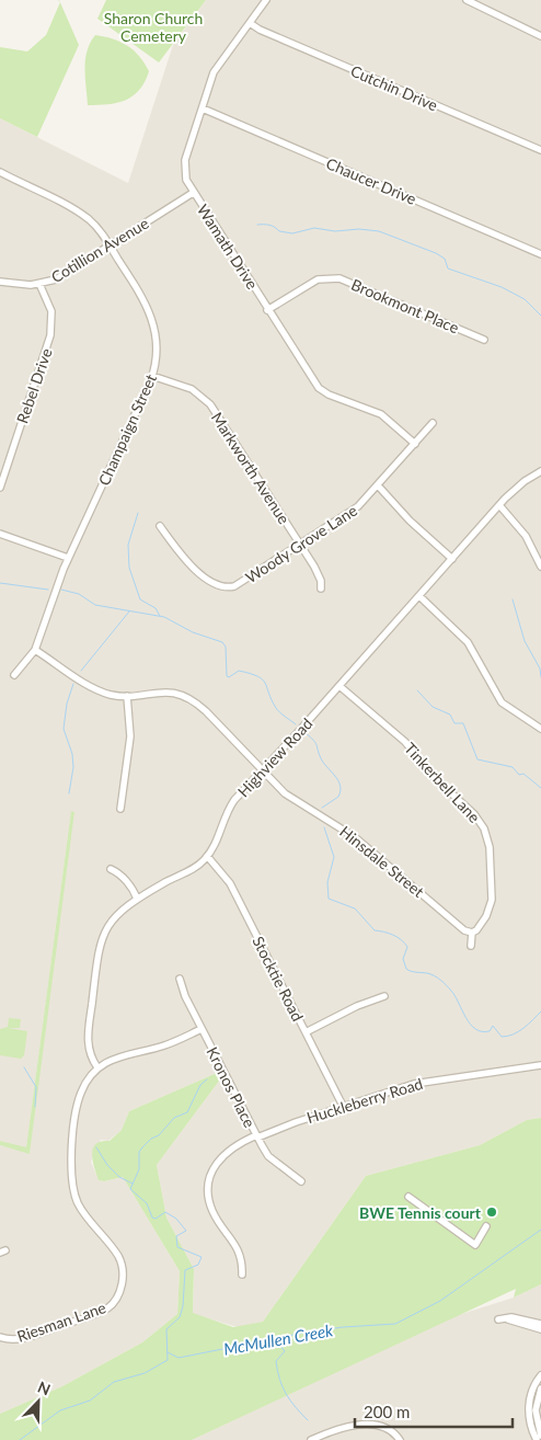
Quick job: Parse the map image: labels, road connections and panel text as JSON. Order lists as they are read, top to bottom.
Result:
{
  "streets": {
    "street": [
      "Cutchin Drive",
      "Chaucer Drive",
      "Wamath Drive",
      "Cotillion Avenue",
      "Brookmont Place",
      "Rebel Drive",
      "Champaign Street",
      "Markworth Avenue",
      "Woody Grove Lane",
      "Highview Road",
      "Tinkerbell Lane",
      "Hinsdale Street",
      "Stocktie Road",
      "Kronos Place",
      "Huckleberry Road",
      "Riesman Lane"
    ]
  },
  "crossings": [
    ["Cutchin Drive", "Wamath Drive"],
    ["Chaucer Drive", "Wamath Drive"],
    ["Wamath Drive", "Cotillion Avenue"],
    ["Wamath Drive", "Brookmont Place"],
    ["Wamath Drive", "Woody Grove Lane"],
    ["Cotillion Avenue", "Rebel Drive"],
    ["Cotillion Avenue", "Champaign Street"],
    ["Champaign Street", "Markworth Avenue"],
    ["Champaign Street", "Hinsdale Street"],
    ["Markworth Avenue", "Woody Grove Lane"],
    ["Highview Road", "Tinkerbell Lane"],
    ["Highview Road", "Hinsdale Street"],
    ["Highview Road", "Stocktie Road"],
    ["Highview Road", "Riesman Lane"],
    ["Tinkerbell Lane", "Hinsdale Street"],
    ["Stocktie Road", "Huckleberry Road"],
    ["Kronos Place", "Huckleberry Road"]
  ],
  "water": ["McMullen Creek"],
  "parks": ["Sharon Church Cemetery"],
  "places": ["BWE Tennis court"],
  "scale_bar": "200 m",
  "north": "top right"
}
